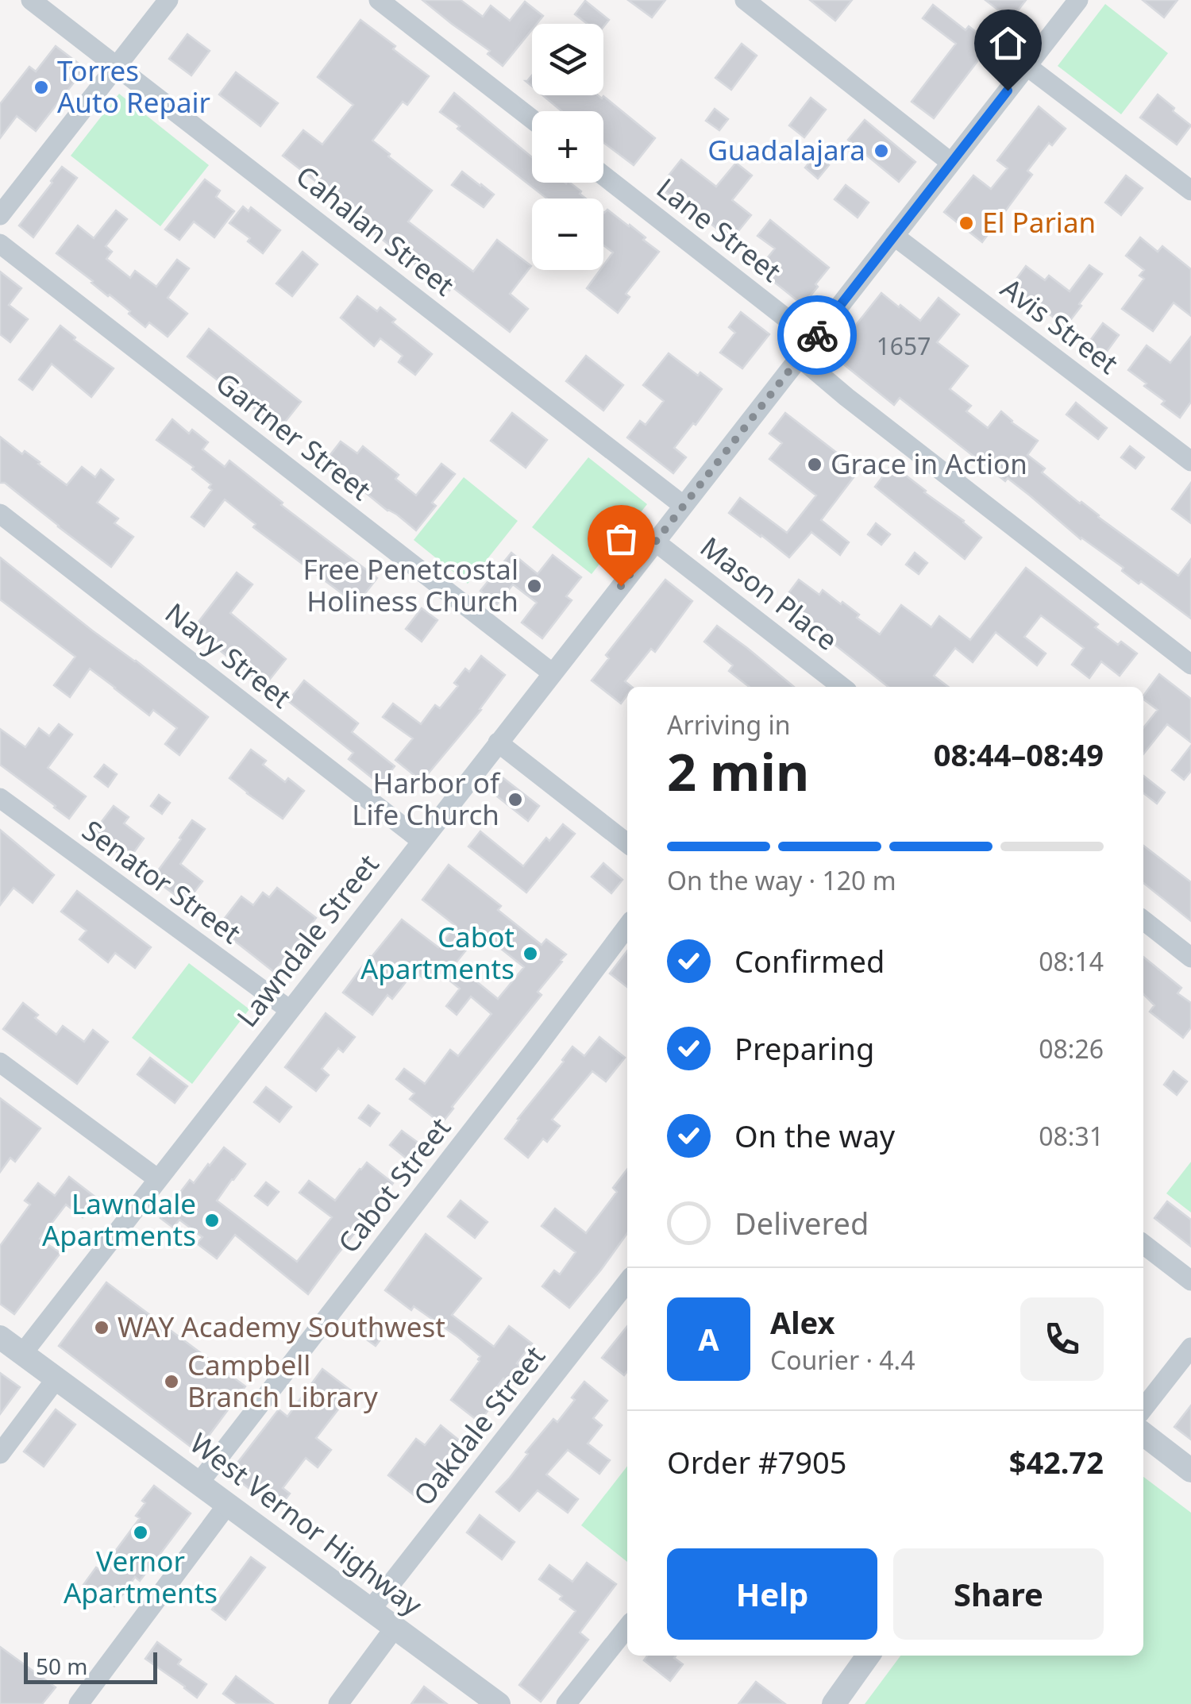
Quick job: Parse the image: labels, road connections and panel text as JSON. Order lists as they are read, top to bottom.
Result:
{
  "streets": {
    "street": [
      "Lane Street",
      "Cahalan Street",
      "Avis Street",
      "Gartner Street",
      "Mason Place",
      "Navy Street",
      "Senator Street",
      "Lawndale Street",
      "Cabot Street",
      "Oakdale Street",
      "West Vernor Highway"
    ]
  },
  "crossings": [
    ["Lane Street", "Lawndale Street"],
    ["Cahalan Street", "Lawndale Street"],
    ["Avis Street", "Lawndale Street"],
    ["Gartner Street", "Lawndale Street"],
    ["Mason Place", "Lawndale Street"],
    ["Navy Street", "Lawndale Street"],
    ["Senator Street", "Lawndale Street"],
    ["Lawndale Street", "West Vernor Highway"],
    ["Cabot Street", "West Vernor Highway"],
    ["Oakdale Street", "West Vernor Highway"]
  ],
  "places": [
    "Torres Auto Repair",
    "Guadalajara",
    "El Parian",
    "Grace in Action",
    "Free Penetcostal Holiness Church",
    "Harbor of Life Church",
    "Cabot Apartments",
    "Lawndale Apartments",
    "WAY Academy Southwest",
    "Campbell Branch Library",
    "Vernor Apartments"
  ],
  "house_numbers": ["1657"],
  "scale_bar": "50 m",
  "page": {
    "map_buttons": ["+", "−"],
    "heading": ["2 min", "Arriving in", "08:44–08:49"],
    "panel": [
      "Alex",
      "Courier · 4.4",
      "Order #7905",
      "$42.72"
    ],
    "bar": "On the way · 120 m",
    "list": [
      ["Confirmed", "08:14"],
      ["Preparing", "08:26"],
      ["On the way", "08:31"],
      "Delivered"
    ],
    "round": "A",
    "buttons": ["Help", "Share"],
    "scale": "50 m"
  }
}
